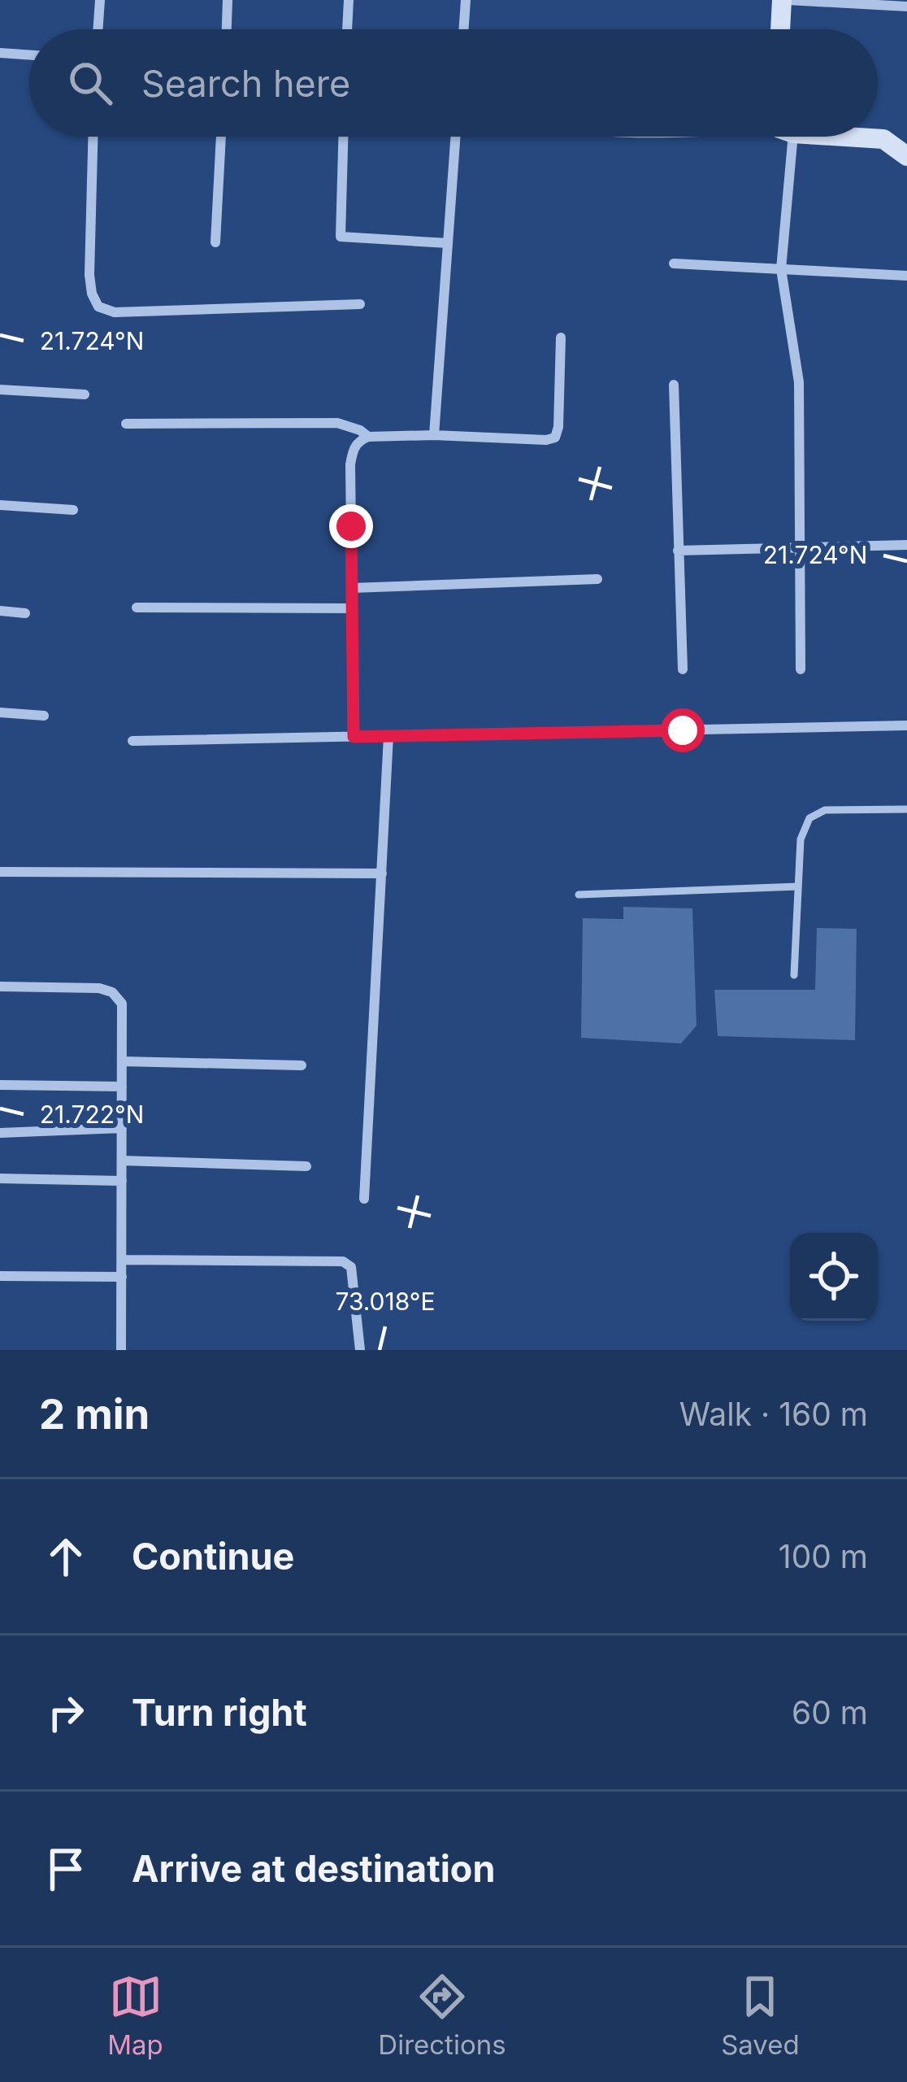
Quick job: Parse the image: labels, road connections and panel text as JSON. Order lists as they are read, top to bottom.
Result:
{
  "page": {
    "search": "Search here",
    "heading": ["2 min", "Walk · 160 m"],
    "list": [
      ["Continue", "100 m"],
      ["Turn right", "60 m"],
      "Arrive at destination"
    ],
    "nav": ["Map", "Directions", "Saved"]
  },
  "coordinates": ["21.724°N", "21.722°N", "73.018°E"]
}
